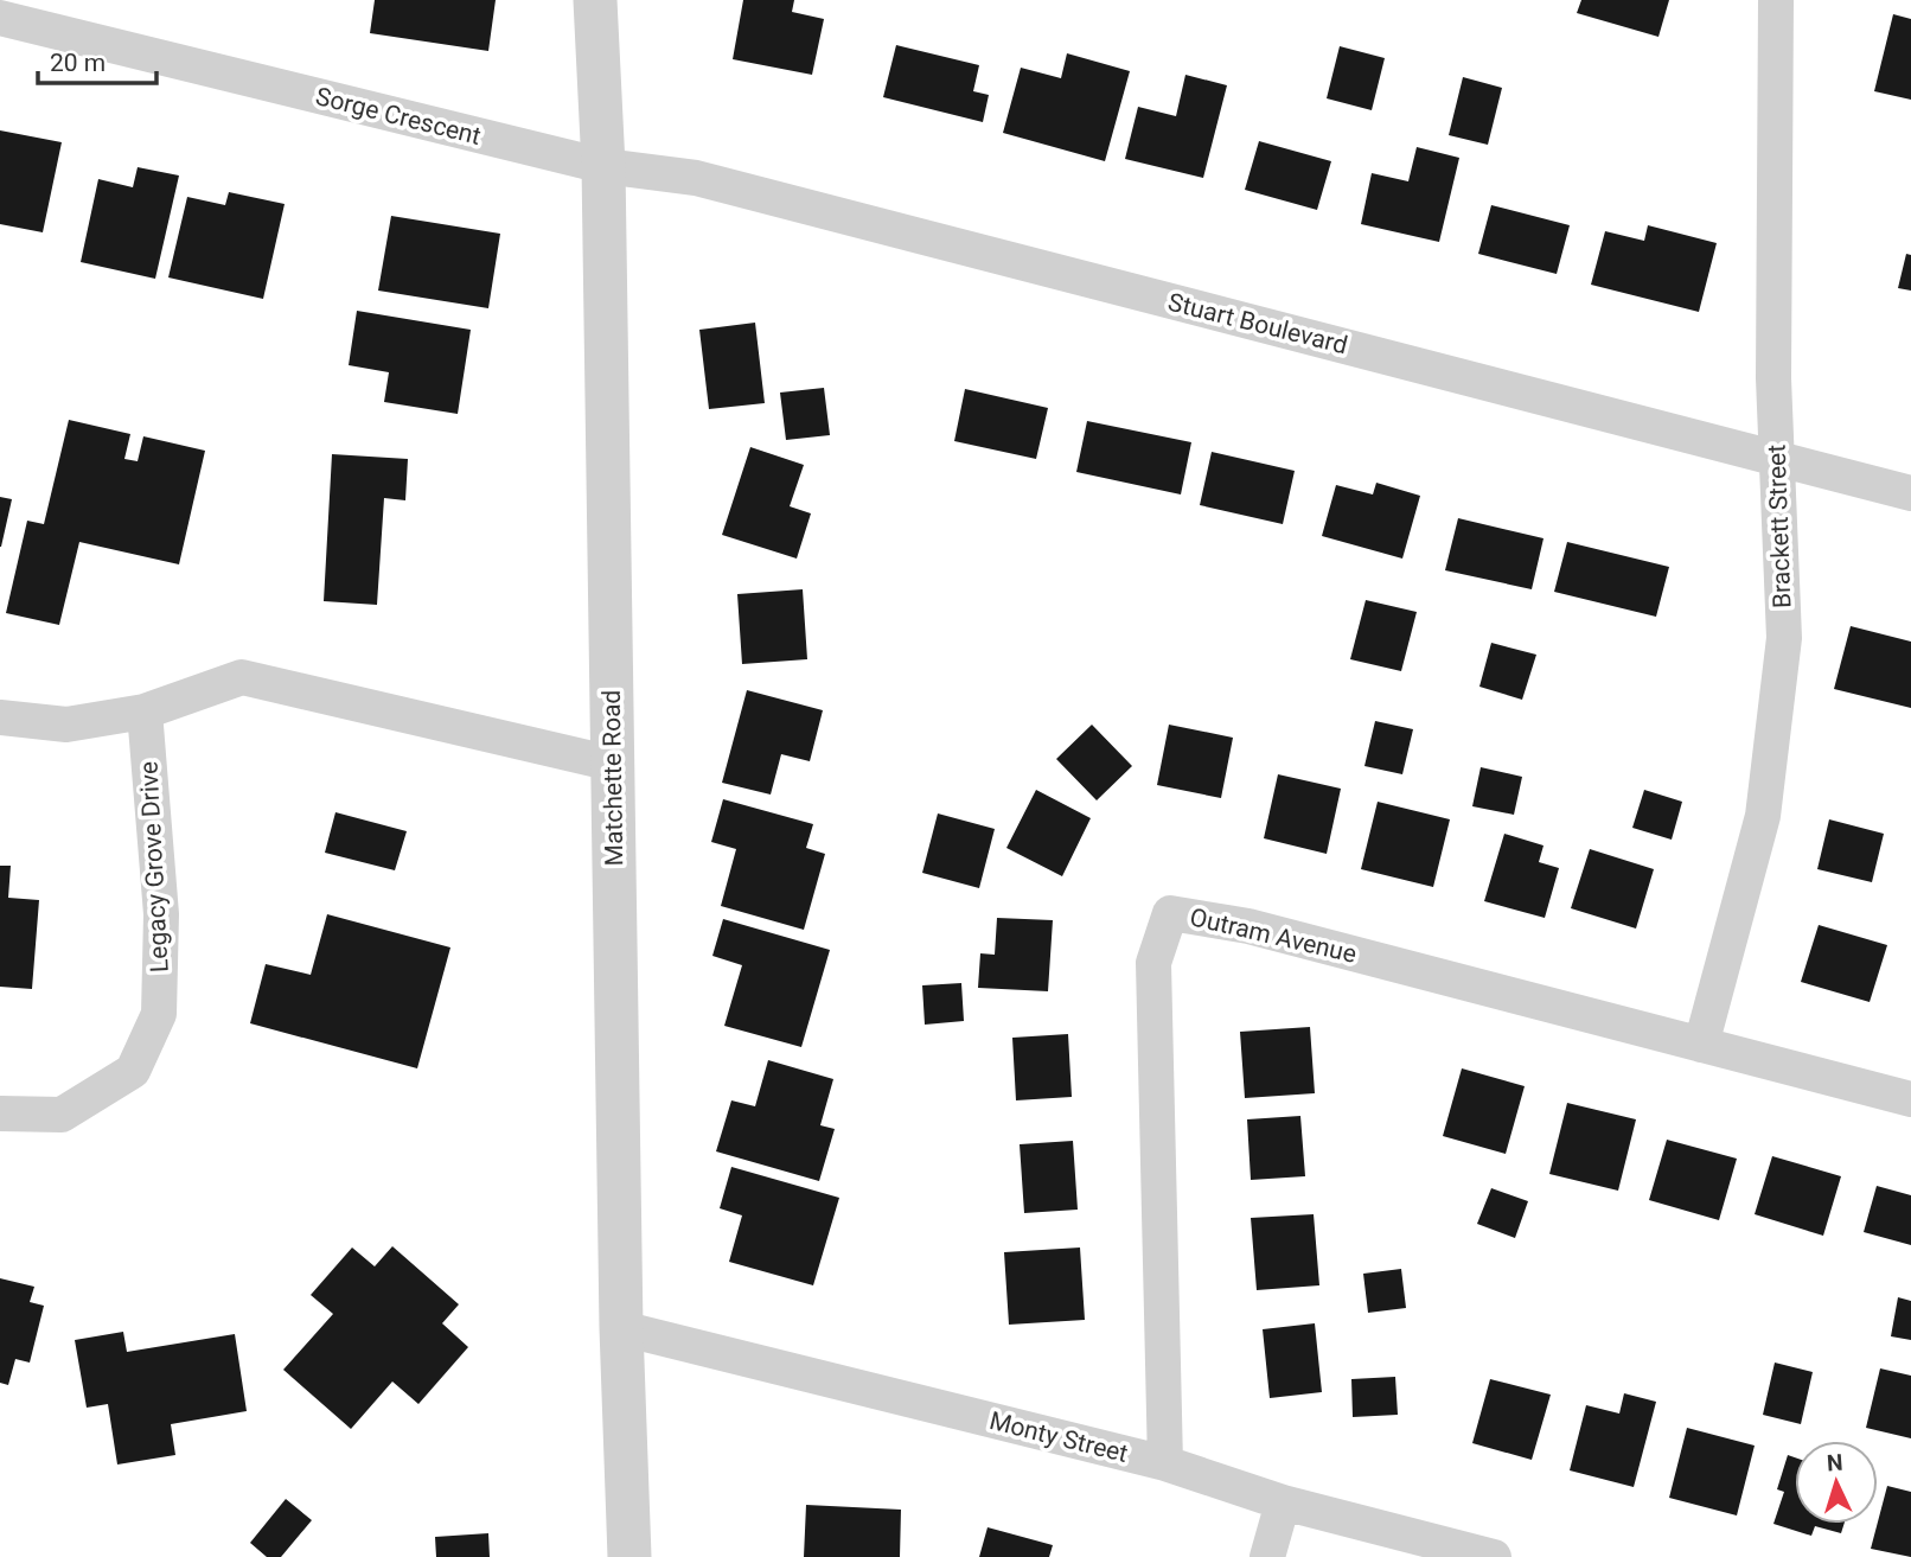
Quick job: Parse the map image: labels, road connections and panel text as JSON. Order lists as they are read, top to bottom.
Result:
{
  "streets": {
    "street": [
      "Sorge Crescent",
      "Stuart Boulevard",
      "Brackett Street",
      "Matchette Road",
      "Legacy Grove Drive",
      "Outram Avenue",
      "Monty Street"
    ]
  },
  "crossings": [
    ["Sorge Crescent", "Stuart Boulevard"],
    ["Sorge Crescent", "Matchette Road"],
    ["Stuart Boulevard", "Brackett Street"],
    ["Stuart Boulevard", "Matchette Road"],
    ["Brackett Street", "Outram Avenue"],
    ["Matchette Road", "Monty Street"],
    ["Outram Avenue", "Monty Street"]
  ],
  "scale_bar": "20 m",
  "north": "top"
}
